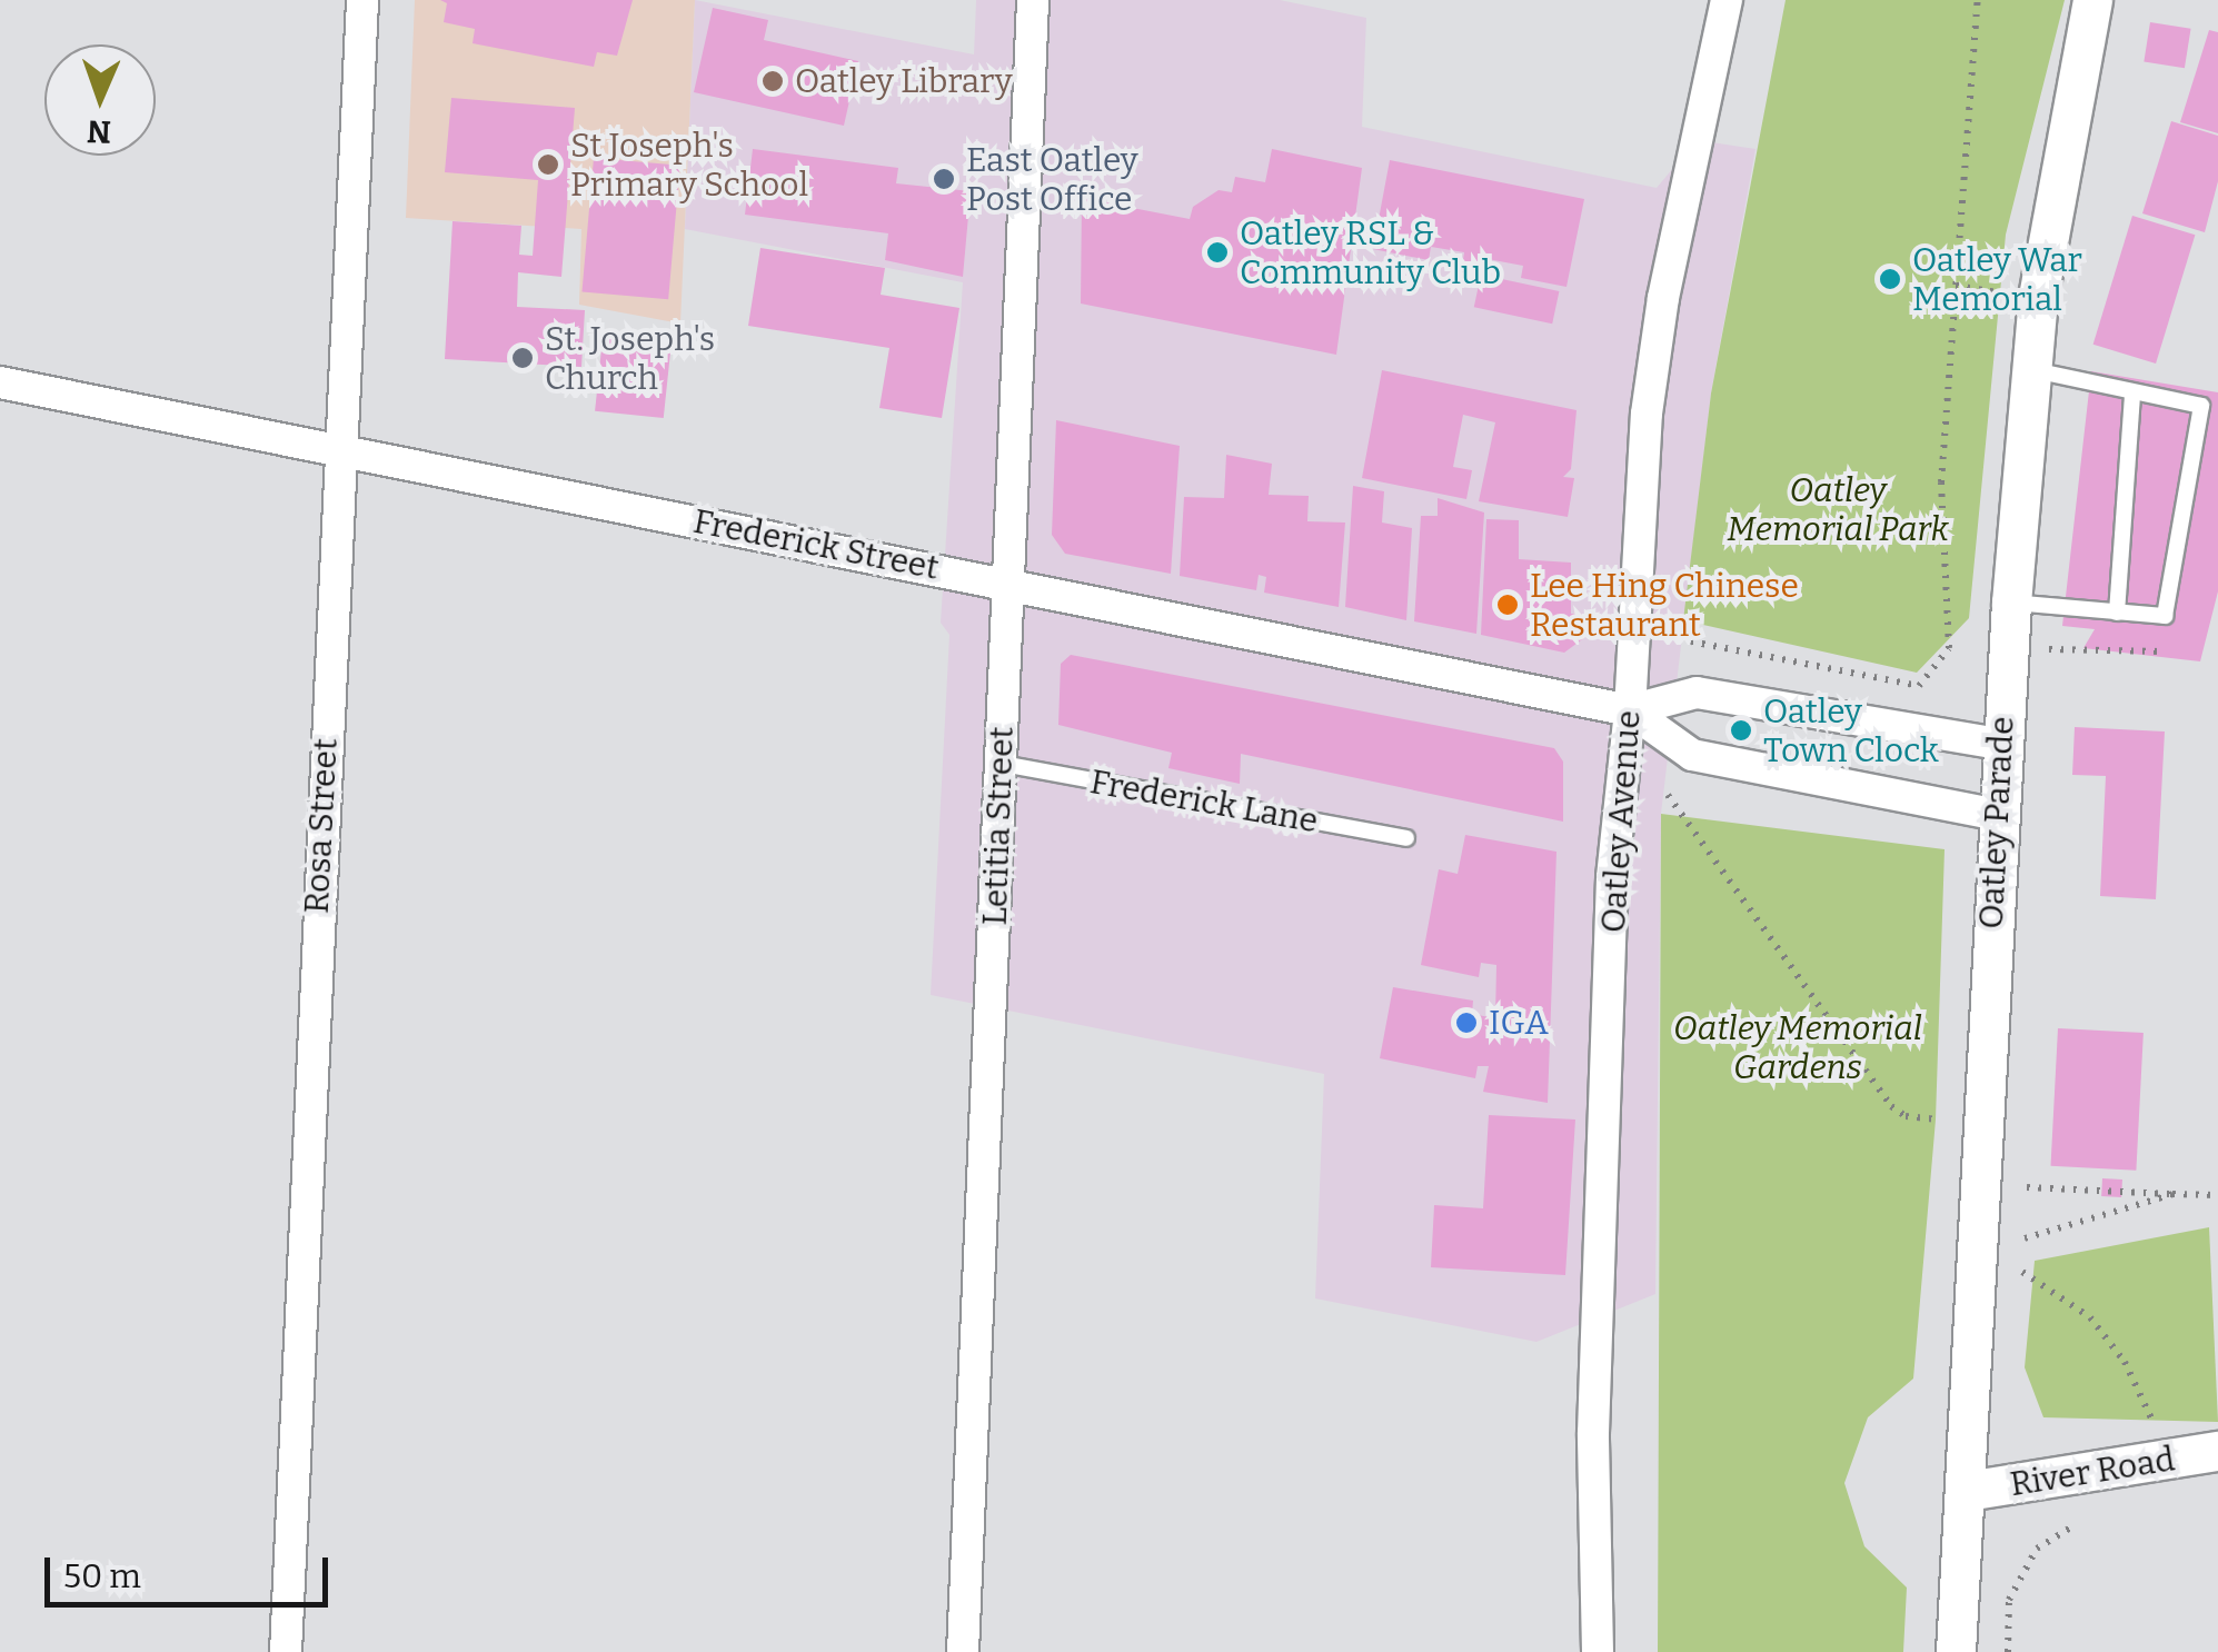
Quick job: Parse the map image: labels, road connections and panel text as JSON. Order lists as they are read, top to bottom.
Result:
{
  "streets": {
    "street": [
      "Frederick Street",
      "Oatley Avenue",
      "Oatley Parade",
      "Rosa Street",
      "Letitia Street",
      "River Road"
    ],
    "lane": ["Frederick Lane"]
  },
  "crossings": [
    ["Frederick Street", "Oatley Avenue"],
    ["Frederick Street", "Oatley Parade"],
    ["Frederick Street", "Rosa Street"],
    ["Frederick Street", "Letitia Street"],
    ["Frederick Lane", "Letitia Street"],
    ["Oatley Parade", "River Road"]
  ],
  "parks": ["Oatley Memorial Park", "Oatley Memorial Gardens"],
  "places": [
    "Oatley Library",
    "St Joseph's Primary School",
    "East Oatley Post Office",
    "Oatley RSL & Community Club",
    "Oatley War Memorial",
    "St. Joseph's Church",
    "Lee Hing Chinese Restaurant",
    "Oatley Town Clock",
    "IGA"
  ],
  "scale_bar": "50 m",
  "north": "bottom"
}
